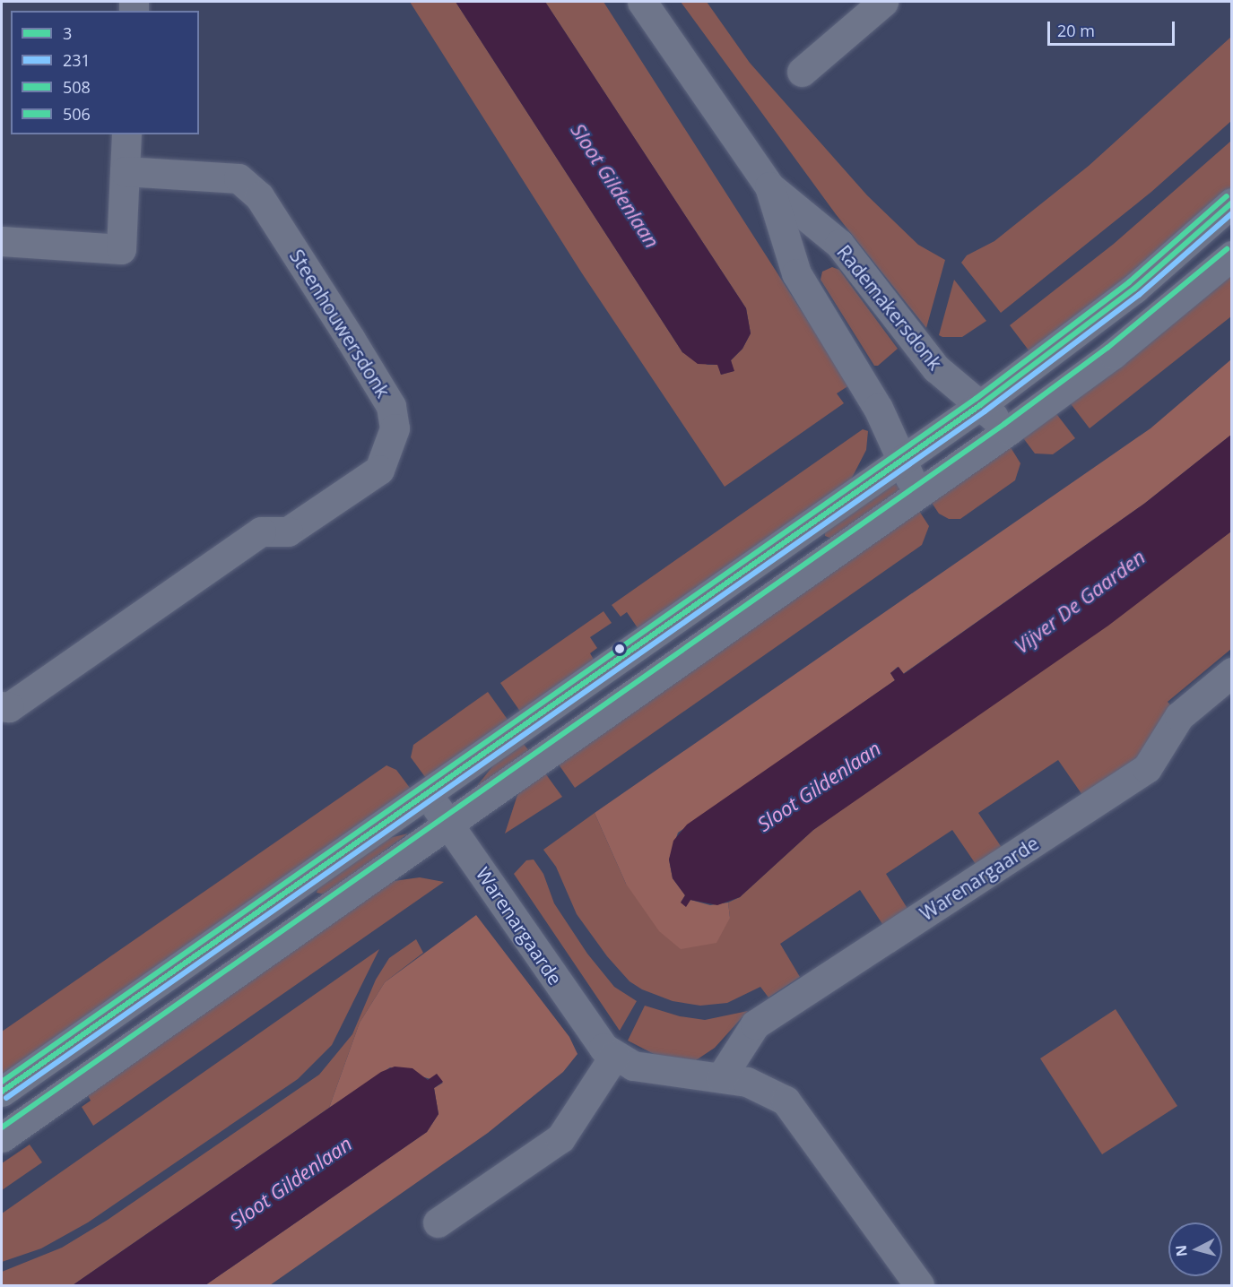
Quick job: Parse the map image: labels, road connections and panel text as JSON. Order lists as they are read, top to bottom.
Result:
{
  "streets": {
    "street": ["Rademakersdonk", "Steenhouwersdonk", "Warenargaarde"]
  },
  "water": ["Sloot Gildenlaan", "Vijver De Gaarden"],
  "lines": [
    "transit line 508",
    "transit line 3",
    "transit line 231",
    "transit line 506"
  ],
  "legend": [
    "3",
    "231",
    "508",
    "506"
  ],
  "scale_bar": "20 m",
  "north": "left"
}
